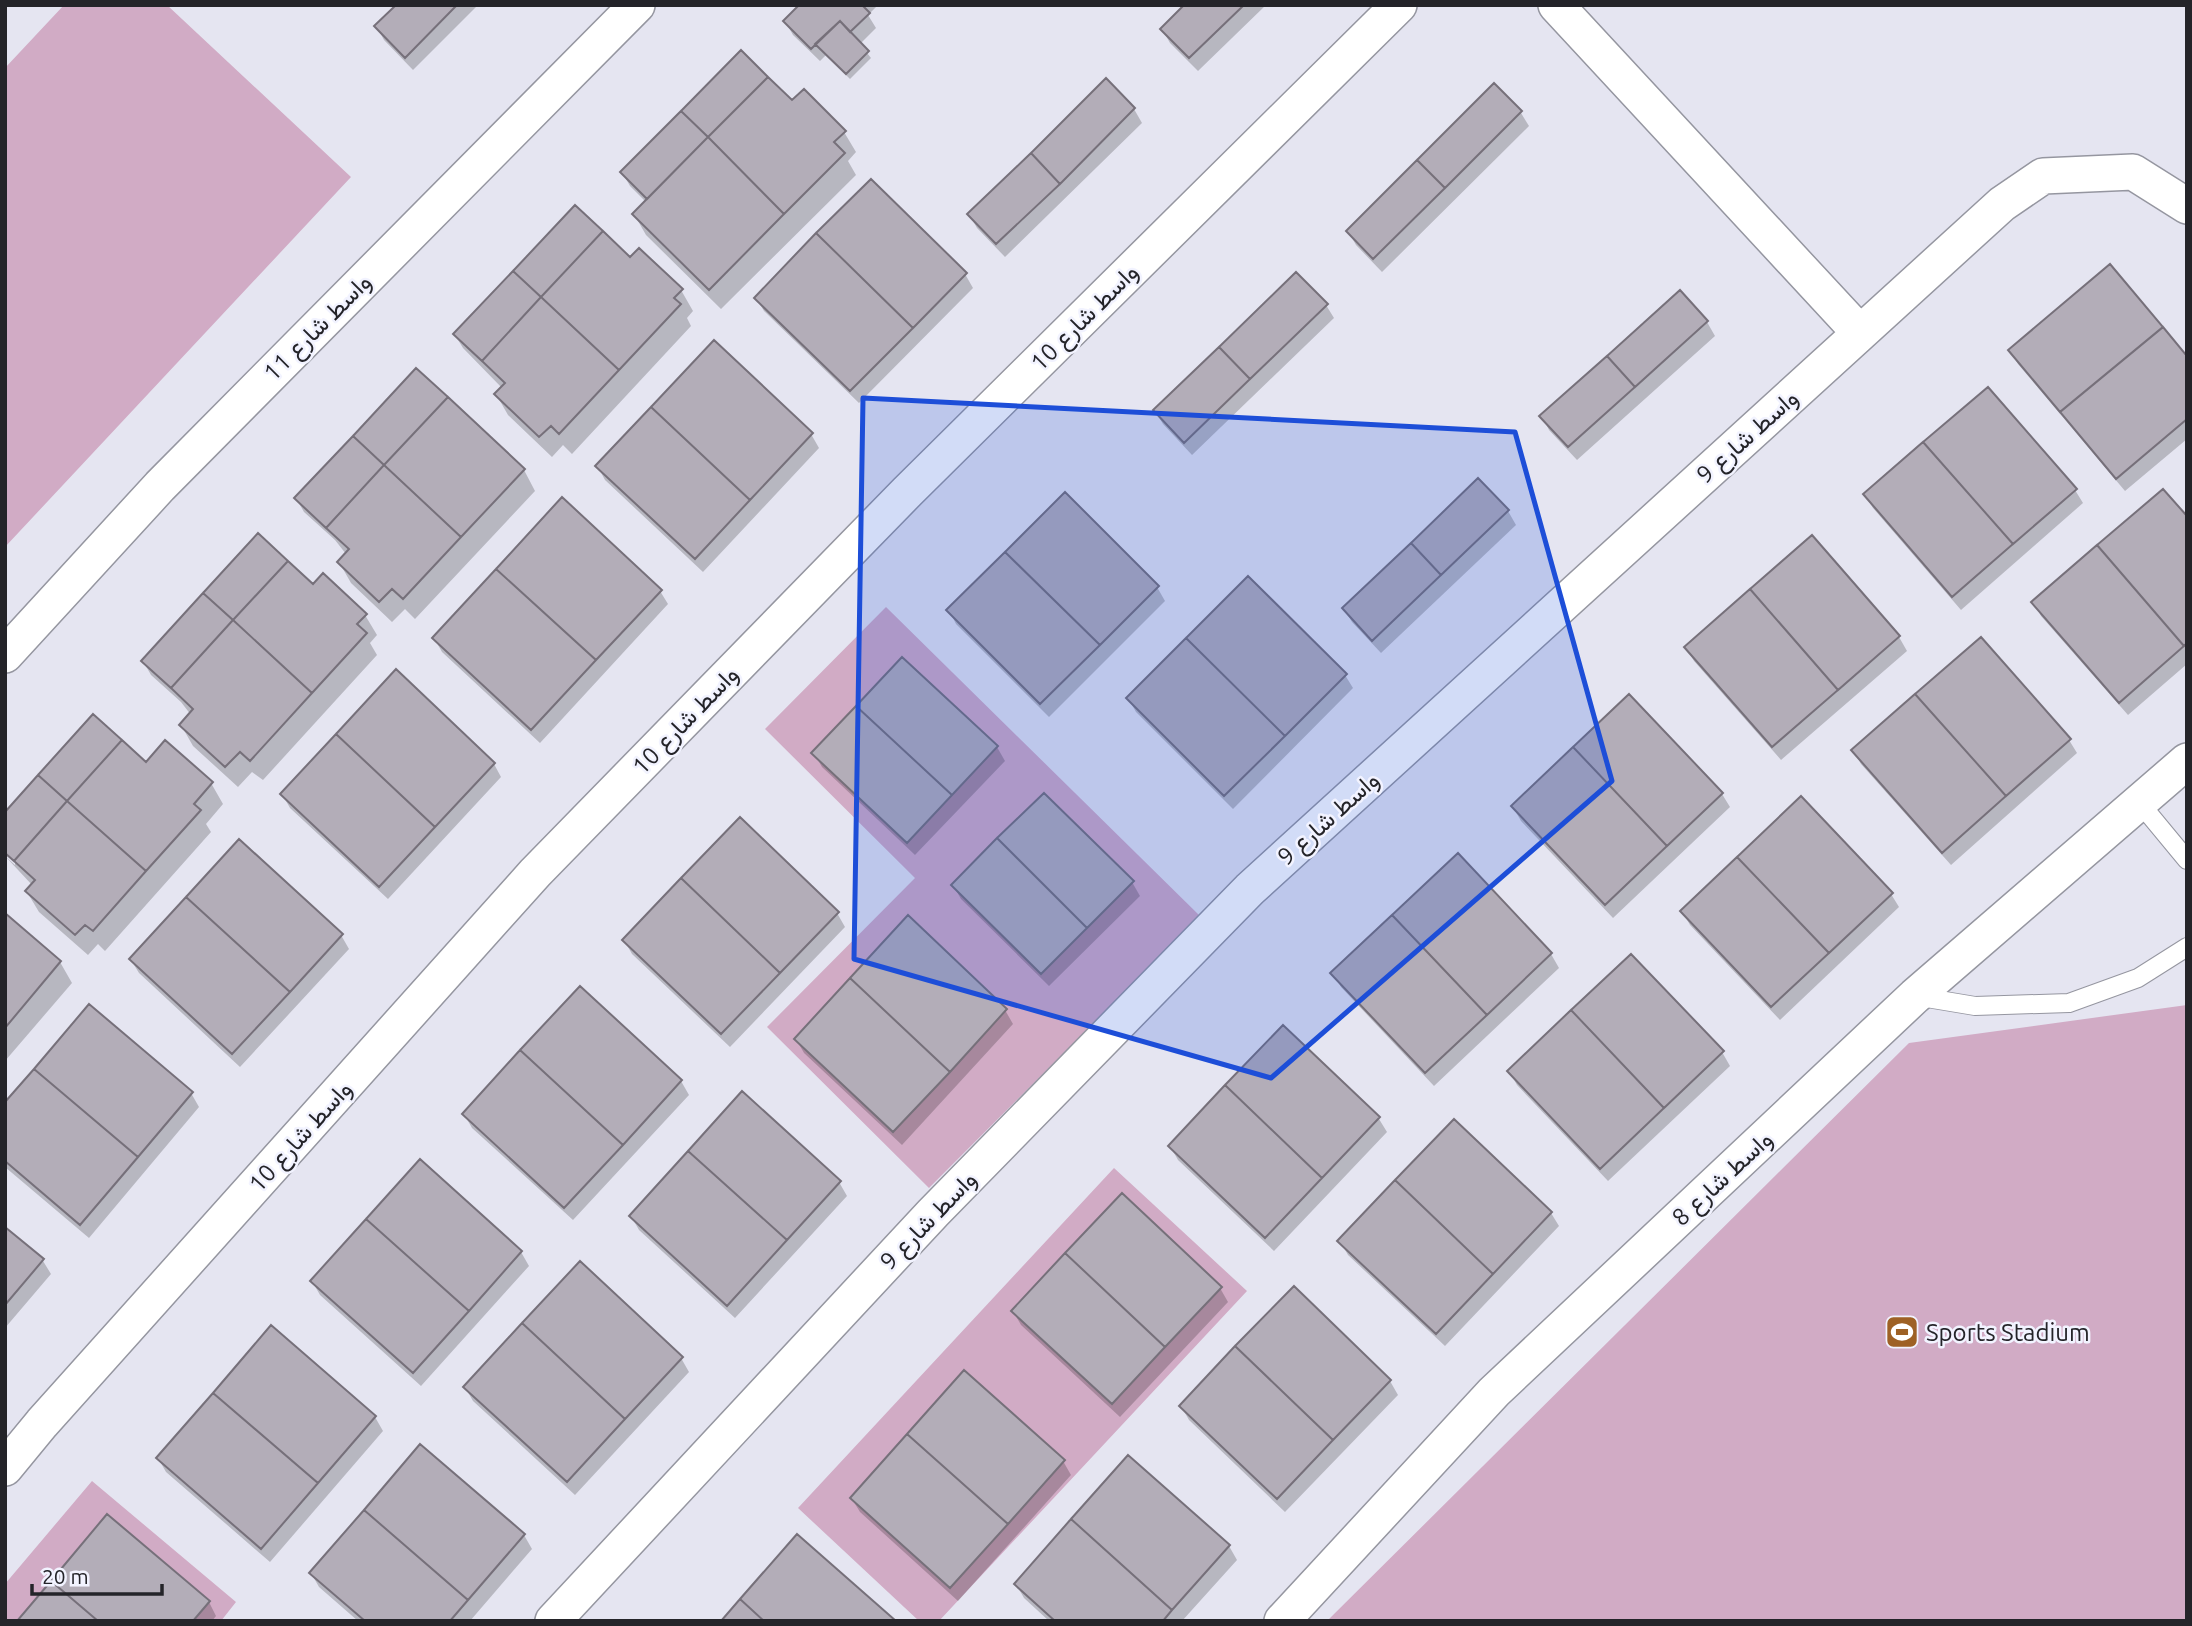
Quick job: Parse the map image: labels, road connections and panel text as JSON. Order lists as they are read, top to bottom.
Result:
{
  "streets": {
    "street": [
      "واسط شارع 10",
      "واسط شارع 11",
      "واسط شارع 9",
      "واسط شارع 8"
    ]
  },
  "places": {
    "sports": ["Sports Stadium"]
  },
  "scale_bar": "20 m"
}
